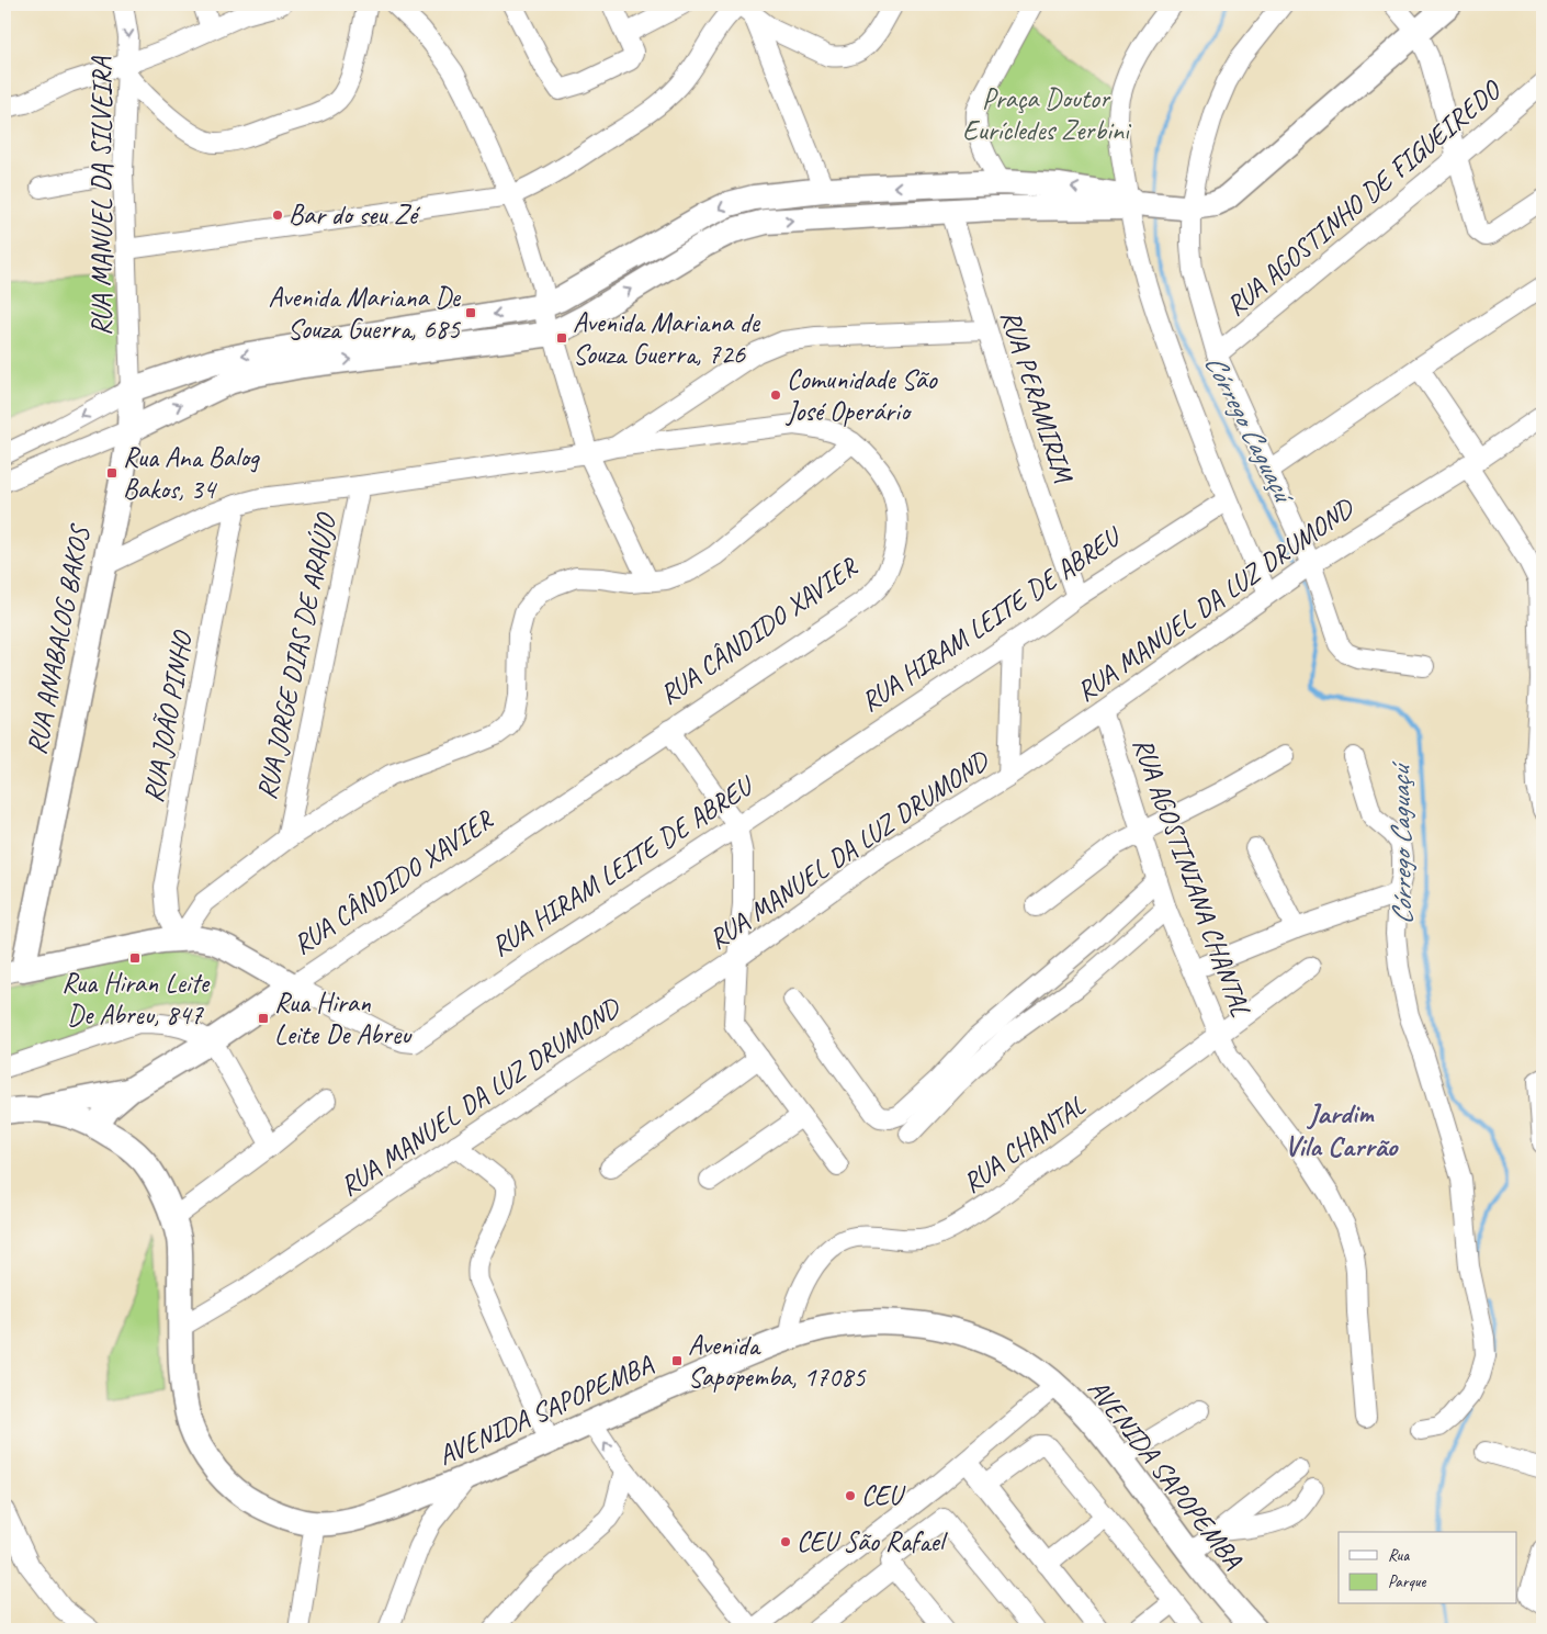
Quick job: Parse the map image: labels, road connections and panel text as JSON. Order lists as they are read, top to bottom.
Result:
{
  "streets": {
    "main road": [
      "RUA HIRAM LEITE DE ABREU",
      "RUA CÂNDIDO XAVIER",
      "RUA ANABALOG BAKOS",
      "AVENIDA SAPOPEMBA"
    ],
    "street": [
      "RUA MANUEL DA SILVEIRA",
      "RUA AGOSTINHO DE FIGUEIREDO",
      "RUA PERAMIRIM",
      "RUA MANUEL DA LUZ DRUMOND",
      "RUA JORGE DIAS DE ARAÚJO",
      "RUA JOÃO PINHO",
      "RUA AGOSTINIANA CHANTAL",
      "RUA CHANTAL"
    ]
  },
  "crossings": [
    ["RUA MANUEL DA SILVEIRA", "RUA ANABALOG BAKOS"],
    ["RUA PERAMIRIM", "RUA HIRAM LEITE DE ABREU"],
    ["RUA MANUEL DA LUZ DRUMOND", "RUA AGOSTINIANA CHANTAL"],
    ["RUA MANUEL DA LUZ DRUMOND", "AVENIDA SAPOPEMBA"],
    ["RUA HIRAM LEITE DE ABREU", "RUA CÂNDIDO XAVIER"],
    ["RUA HIRAM LEITE DE ABREU", "RUA ANABALOG BAKOS"],
    ["RUA HIRAM LEITE DE ABREU", "RUA JOÃO PINHO"],
    ["RUA CÂNDIDO XAVIER", "RUA ANABALOG BAKOS"],
    ["RUA CÂNDIDO XAVIER", "RUA JORGE DIAS DE ARAÚJO"],
    ["RUA CÂNDIDO XAVIER", "RUA JOÃO PINHO"],
    ["RUA CÂNDIDO XAVIER", "AVENIDA SAPOPEMBA"],
    ["RUA AGOSTINIANA CHANTAL", "RUA CHANTAL"],
    ["RUA CHANTAL", "AVENIDA SAPOPEMBA"]
  ],
  "districts": ["Jardim Vila Carrão"],
  "water": ["Córrego Caguaçú"],
  "parks": ["Praça Doutor Eurícledes Zerbini"],
  "places": {
    "other": [
      "Bar do seu Zé",
      "Comunidade São José Operário",
      "CEU",
      "CEU São Rafael"
    ],
    "transit": [
      "Avenida Mariana De Souza Guerra, 685",
      "Avenida Mariana de Souza Guerra, 726",
      "Rua Ana Balog Bakos, 34",
      "Rua Hiran Leite De Abreu, 847",
      "Rua Hiran Leite De Abreu",
      "Avenida Sapopemba, 17085"
    ]
  },
  "legend": ["Rua", "Parque"]
}
